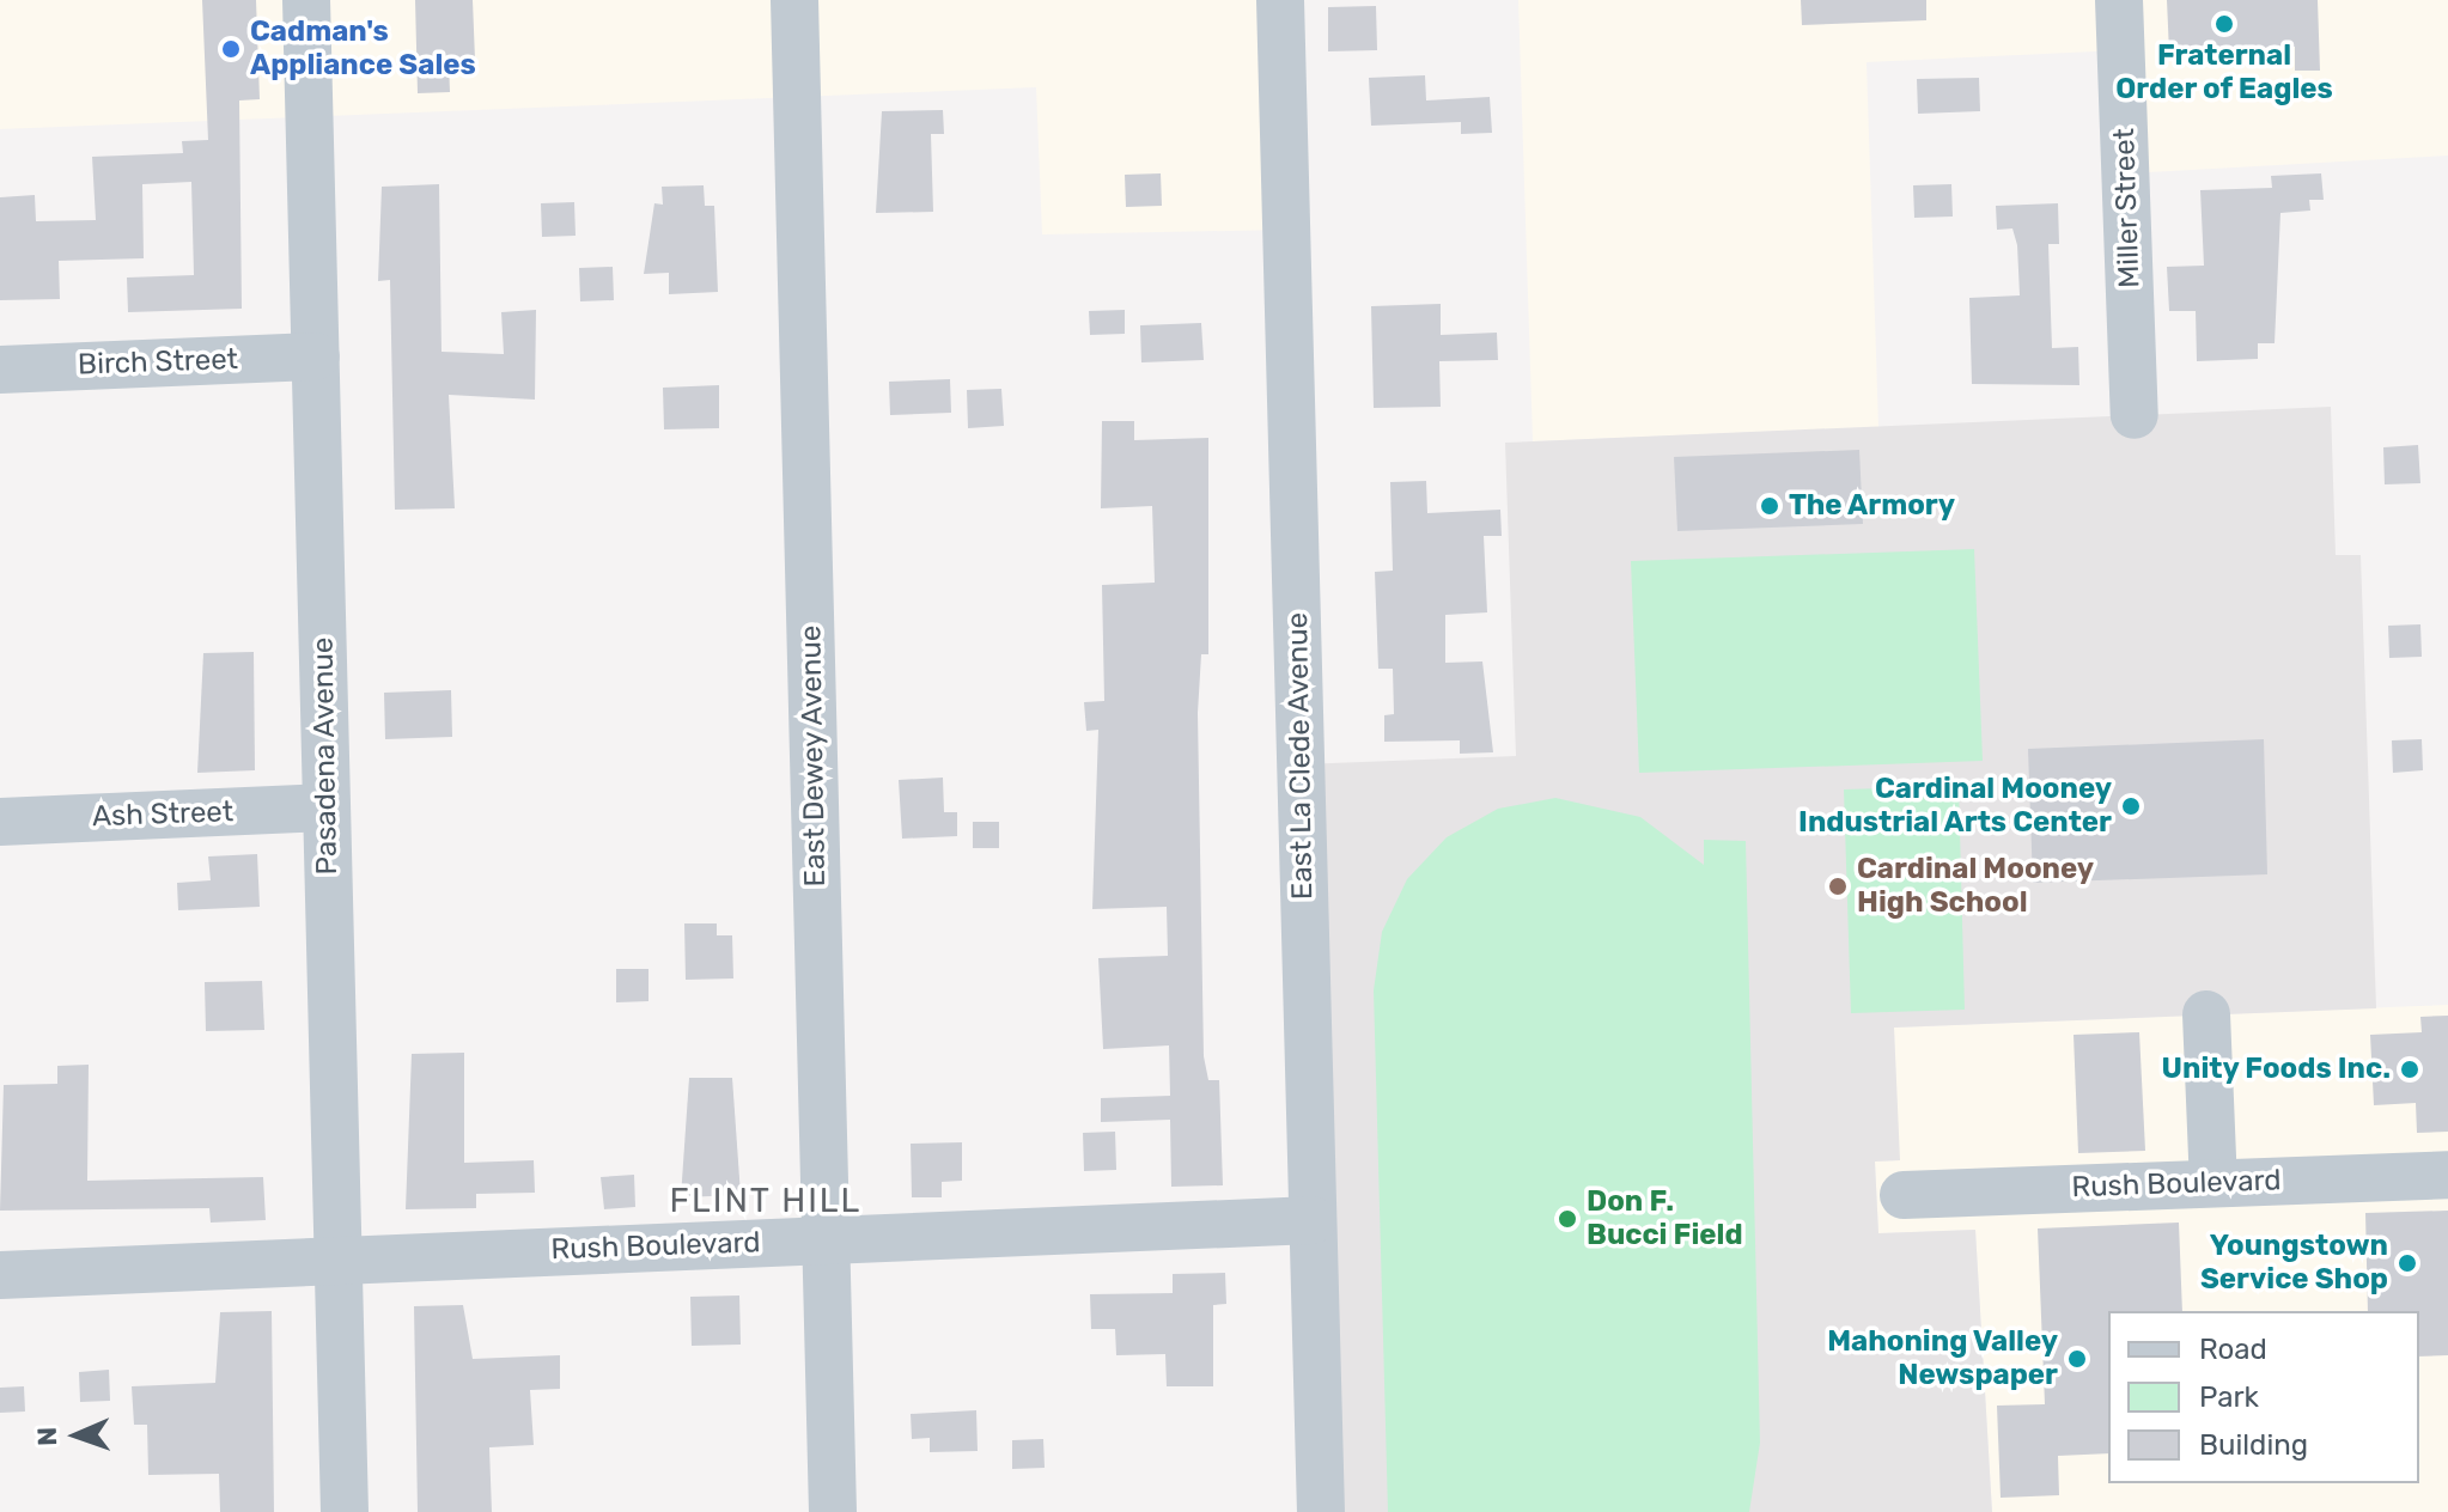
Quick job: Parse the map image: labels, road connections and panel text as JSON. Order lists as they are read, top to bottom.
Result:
{
  "streets": {
    "street": [
      "Miller Street",
      "Birch Street",
      "Pasadena Avenue",
      "East Dewey Avenue",
      "East La Clede Avenue",
      "Ash Street",
      "Rush Boulevard"
    ]
  },
  "crossings": [
    ["Birch Street", "Pasadena Avenue"],
    ["Pasadena Avenue", "Ash Street"],
    ["Pasadena Avenue", "Rush Boulevard"],
    ["East Dewey Avenue", "Rush Boulevard"],
    ["East La Clede Avenue", "Rush Boulevard"]
  ],
  "districts": ["FLINT HILL"],
  "places": [
    "Fraternal Order of Eagles",
    "Cadman's Appliance Sales",
    "The Armory",
    "Cardinal Mooney Industrial Arts Center",
    "Cardinal Mooney High School",
    "Unity Foods Inc.",
    "Don F. Bucci Field",
    "Youngstown Service Shop",
    "Mahoning Valley Newspaper"
  ],
  "legend": ["Road", "Park", "Building"],
  "north": "left"
}
